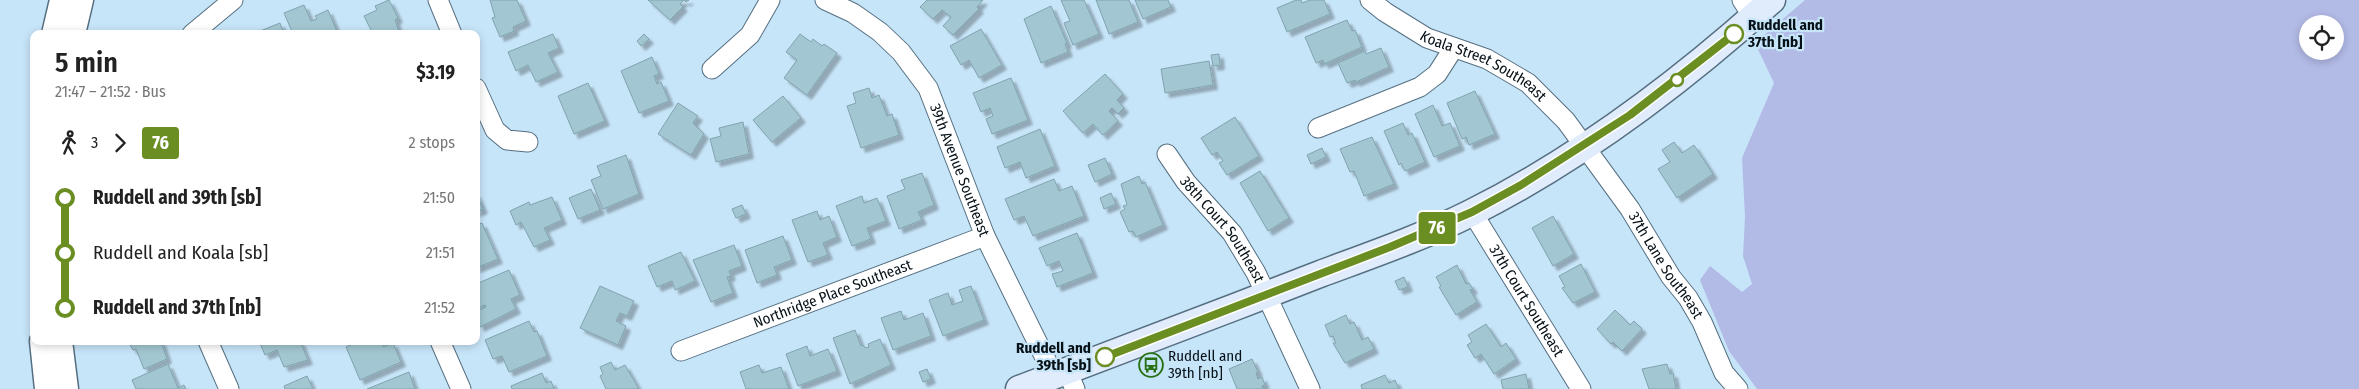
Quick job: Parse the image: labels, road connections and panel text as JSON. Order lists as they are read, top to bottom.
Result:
{
  "streets": {
    "street": [
      "Koala Street Southeast",
      "39th Avenue Southeast",
      "38th Court Southeast",
      "37th Lane Southeast",
      "Northridge Place Southeast",
      "37th Court Southeast"
    ]
  },
  "crossings": [
    ["Koala Street Southeast", "37th Lane Southeast"],
    ["39th Avenue Southeast", "Northridge Place Southeast"]
  ],
  "places": {
    "other": ["Ruddell and 37th [nb]", "Ruddell and 39th [sb]"],
    "bus stop": ["Ruddell and 39th [nb]"]
  },
  "lines": ["bus line 76"],
  "page": {
    "on_map": "76",
    "heading": ["5 min", "21:47 – 21:52 · Bus", "$3.19"],
    "legs": ["3", "76", "2 stops"],
    "list": [
      {
        "name": "Ruddell and 39th [sb]",
        "value": "21:50"
      },
      {
        "name": "Ruddell and Koala [sb]",
        "value": "21:51"
      },
      {
        "name": "Ruddell and 37th [nb]",
        "value": "21:52"
      }
    ]
  }
}
